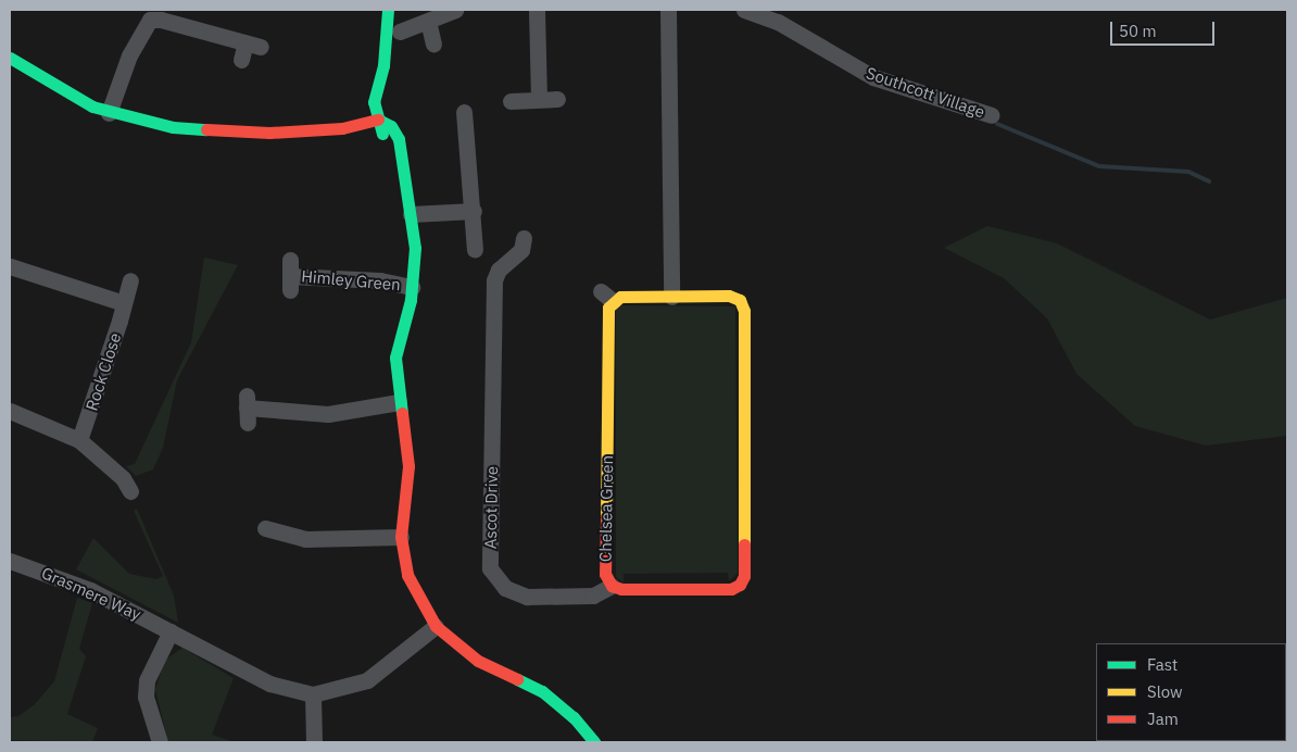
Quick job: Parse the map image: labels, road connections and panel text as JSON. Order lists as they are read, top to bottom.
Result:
{
  "streets": {
    "street": [
      "Southcott Village",
      "Himley Green",
      "Rock Close",
      "Ascot Drive",
      "Chelsea Green",
      "Grasmere Way"
    ]
  },
  "crossings": [
    ["Himley Green", "Grasmere Way"],
    ["Ascot Drive", "Chelsea Green"]
  ],
  "legend": ["Fast", "Slow", "Jam"],
  "scale_bar": "50 m"
}
